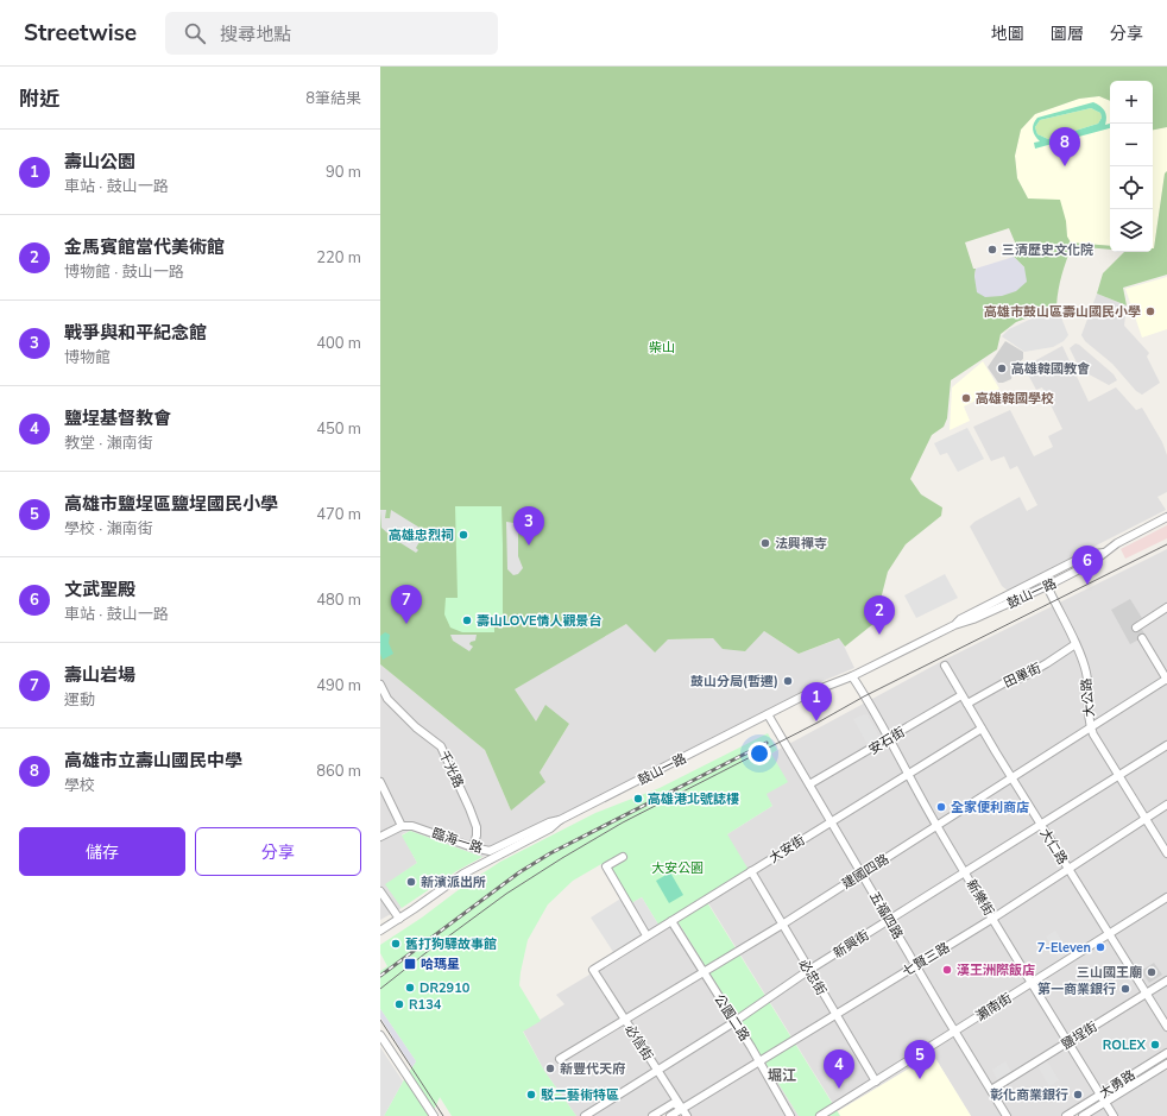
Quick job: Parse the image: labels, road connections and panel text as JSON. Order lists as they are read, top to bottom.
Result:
{
  "streets": {
    "street": [
      "鼓山一路",
      "田單街",
      "大公路",
      "安石街",
      "千光路",
      "臨海一路",
      "大仁路",
      "大安街",
      "建國四路",
      "新樂街",
      "五福四路",
      "新興街",
      "七賢三路",
      "必忠街",
      "瀨南街",
      "公園二路",
      "鹽埕街",
      "必信街",
      "大勇路"
    ]
  },
  "crossings": [
    ["鼓山一路", "大公路"],
    ["鼓山一路", "臨海一路"],
    ["鼓山一路", "新樂街"],
    ["鼓山一路", "五福四路"],
    ["田單街", "大公路"],
    ["田單街", "大仁路"],
    ["大公路", "建國四路"],
    ["大公路", "新興街"],
    ["大公路", "七賢三路"],
    ["安石街", "大仁路"],
    ["安石街", "新樂街"],
    ["安石街", "五福四路"],
    ["千光路", "臨海一路"],
    ["大仁路", "大安街"],
    ["大仁路", "建國四路"],
    ["大仁路", "新興街"],
    ["大仁路", "七賢三路"],
    ["大仁路", "瀨南街"],
    ["大仁路", "鹽埕街"],
    ["大安街", "新樂街"],
    ["大安街", "五福四路"],
    ["大安街", "必忠街"],
    ["大安街", "公園二路"],
    ["大安街", "必信街"],
    ["建國四路", "新樂街"],
    ["建國四路", "五福四路"],
    ["建國四路", "必忠街"],
    ["建國四路", "公園二路"],
    ["建國四路", "必信街"],
    ["新樂街", "新興街"],
    ["新樂街", "七賢三路"],
    ["新樂街", "瀨南街"],
    ["新樂街", "鹽埕街"],
    ["新樂街", "大勇路"],
    ["五福四路", "新興街"],
    ["五福四路", "七賢三路"],
    ["五福四路", "瀨南街"],
    ["五福四路", "鹽埕街"],
    ["新興街", "必忠街"],
    ["新興街", "公園二路"],
    ["新興街", "必信街"],
    ["七賢三路", "必忠街"],
    ["七賢三路", "公園二路"],
    ["七賢三路", "必信街"],
    ["必忠街", "瀨南街"]
  ],
  "districts": ["堀江"],
  "parks": ["柴山", "大安公園"],
  "places": {
    "other": [
      "三清歷史文化院",
      "高雄市鼓山區壽山國民小學",
      "高雄韓國教會",
      "高雄韓國學校",
      "高雄忠烈祠",
      "法興禪寺",
      "壽山LOVE情人觀景台",
      "鼓山分局(暫遷)",
      "高雄港北號誌樓",
      "全家便利商店",
      "新濱派出所",
      "舊打狗驛故事館",
      "7-Eleven",
      "漢王洲際飯店",
      "三山國王廟",
      "DR2910",
      "第一商業銀行",
      "R134",
      "ROLEX",
      "新豐代天府",
      "駁二藝術特區",
      "彰化商業銀行"
    ],
    "transit": ["哈瑪星"]
  },
  "page": {
    "header": "Streetwise",
    "search": "搜尋地點",
    "nav": ["地圖", "圖層", "分享"],
    "heading": ["附近", "8筆結果"],
    "map_buttons": ["+", "−"],
    "pins": [
      "8",
      "3",
      "6",
      "7",
      "2",
      "1",
      "5",
      "4"
    ],
    "list": [
      {
        "mark": "1",
        "name": "壽山公園",
        "note": "車站 · 鼓山一路",
        "value": "90 m"
      },
      {
        "mark": "2",
        "name": "金馬賓館當代美術館",
        "note": "博物館 · 鼓山一路",
        "value": "220 m"
      },
      {
        "mark": "3",
        "name": "戰爭與和平紀念館",
        "note": "博物館",
        "value": "400 m"
      },
      {
        "mark": "4",
        "name": "鹽埕基督教會",
        "note": "教堂 · 瀨南街",
        "value": "450 m"
      },
      {
        "mark": "5",
        "name": "高雄市鹽埕區鹽埕國民小學",
        "note": "學校 · 瀨南街",
        "value": "470 m"
      },
      {
        "mark": "6",
        "name": "文武聖殿",
        "note": "車站 · 鼓山一路",
        "value": "480 m"
      },
      {
        "mark": "7",
        "name": "壽山岩場",
        "note": "運動",
        "value": "490 m"
      },
      {
        "mark": "8",
        "name": "高雄市立壽山國民中學",
        "note": "學校",
        "value": "860 m"
      }
    ],
    "buttons": ["儲存", "分享"]
  }
}
